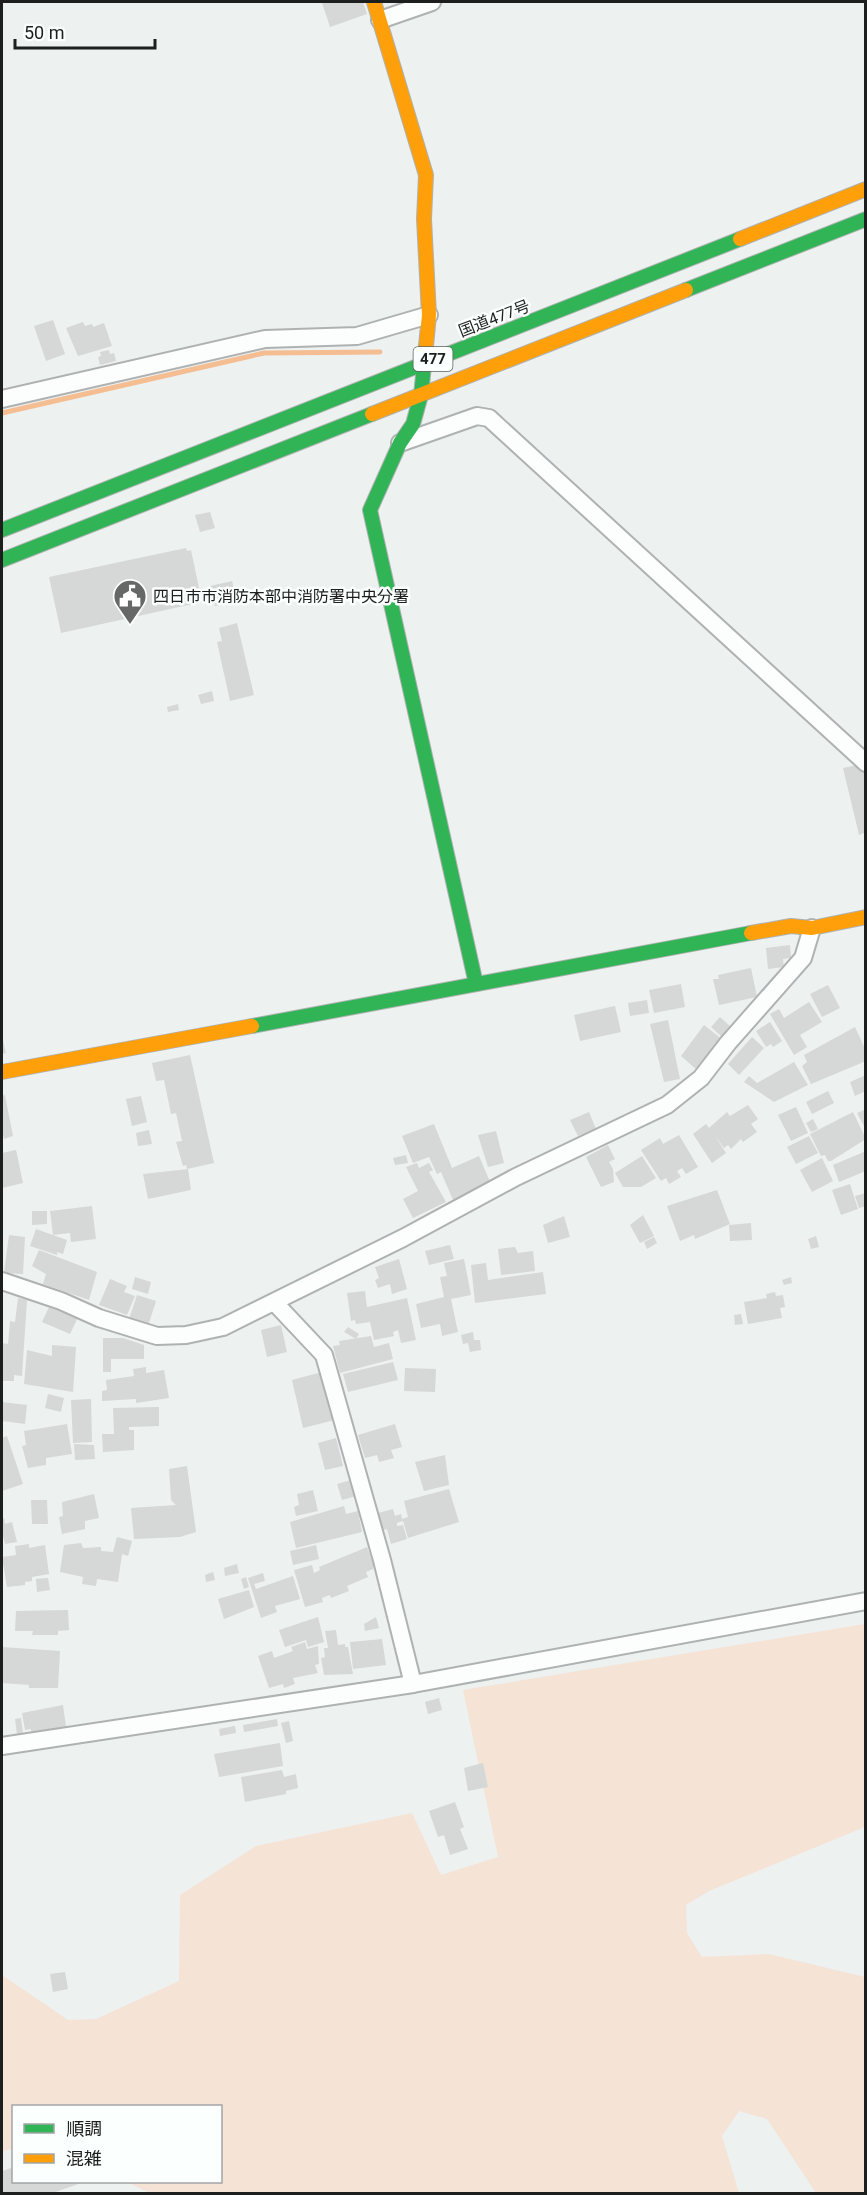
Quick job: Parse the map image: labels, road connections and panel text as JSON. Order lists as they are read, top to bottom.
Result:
{
  "streets": {
    "main road": ["国道477号", "477"]
  },
  "places": {
    "public building": ["四日市市消防本部中消防署中央分署"]
  },
  "legend": ["順調", "混雑"],
  "scale_bar": "50 m"
}
